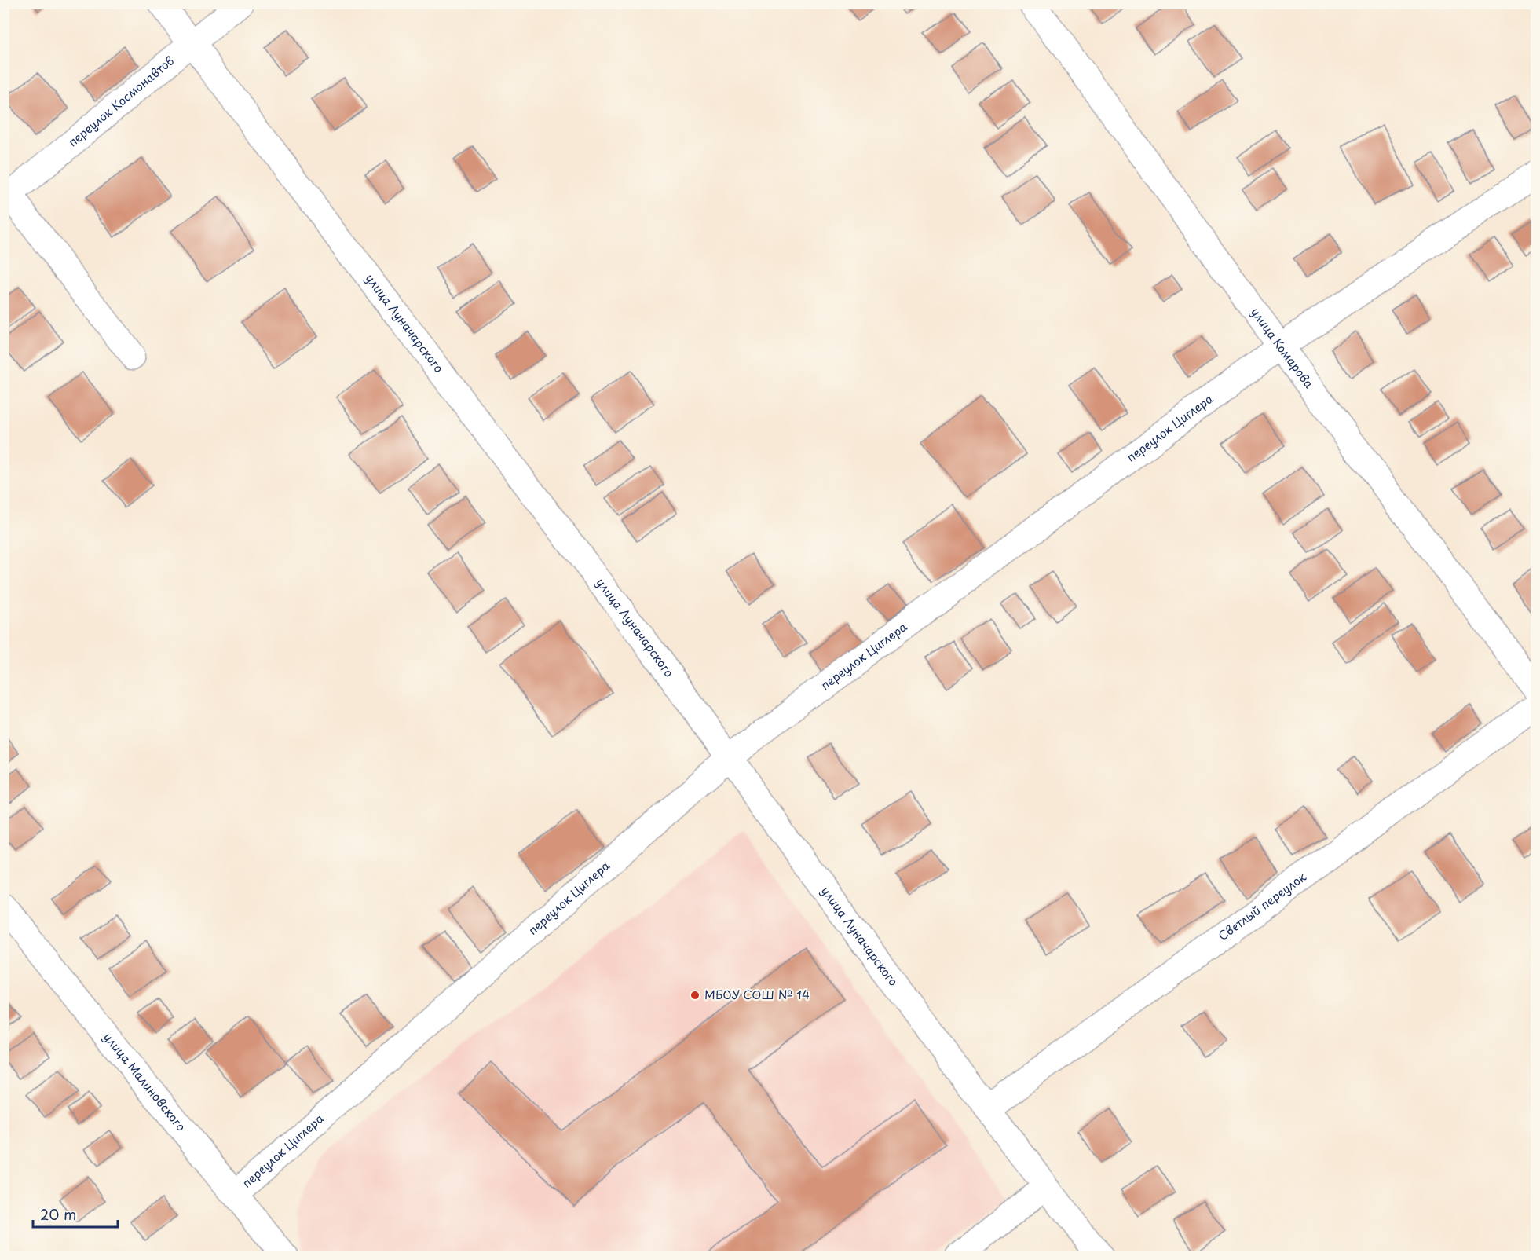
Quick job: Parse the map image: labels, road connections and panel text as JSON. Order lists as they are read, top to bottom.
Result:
{
  "streets": {
    "street": [
      "переулок Космонавтов",
      "улица Луначарского",
      "улица Комарова",
      "переулок Циглера",
      "Светлый переулок",
      "улица Малиновского"
    ]
  },
  "crossings": [
    ["переулок Космонавтов", "улица Луначарского"],
    ["улица Луначарского", "переулок Циглера"],
    ["улица Луначарского", "Светлый переулок"],
    ["улица Комарова", "переулок Циглера"],
    ["переулок Циглера", "улица Малиновского"]
  ],
  "places": ["МБОУ СОШ № 14"],
  "scale_bar": "20 m"
}
